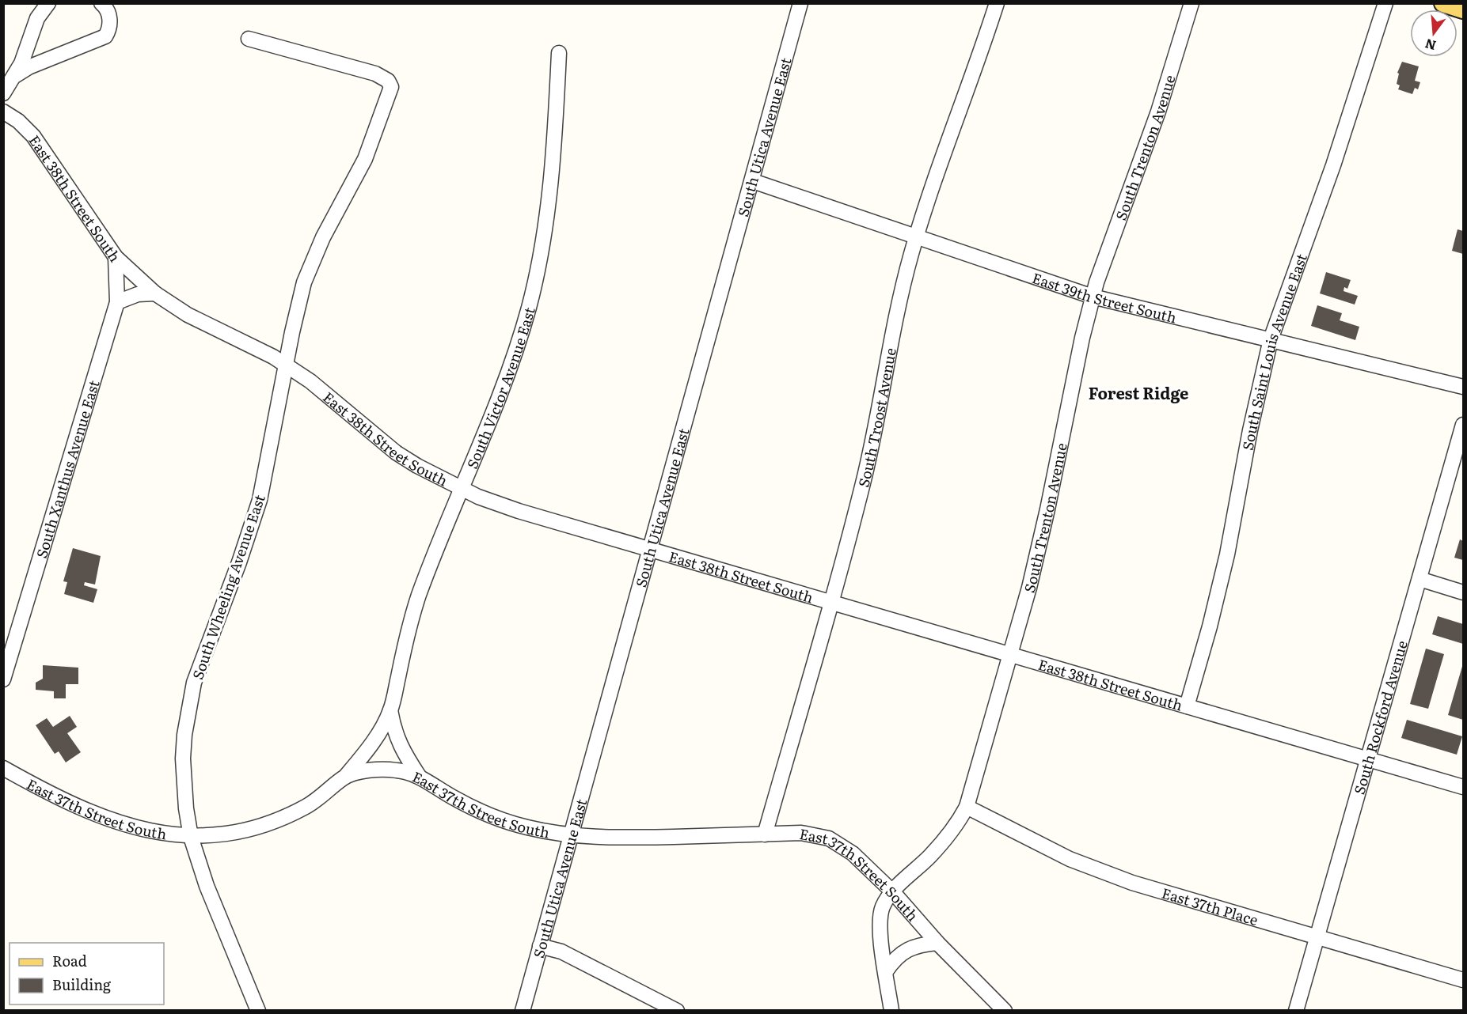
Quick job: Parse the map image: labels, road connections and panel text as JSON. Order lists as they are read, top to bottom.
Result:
{
  "streets": {
    "street": [
      "South Utica Avenue East",
      "South Trenton Avenue",
      "East 38th Street South",
      "East 39th Street South",
      "South Saint Louis Avenue East",
      "South Victor Avenue East",
      "South Troost Avenue",
      "South Xanthus Avenue East",
      "South Wheeling Avenue East",
      "South Rockford Avenue",
      "East 37th Street South",
      "East 37th Place"
    ]
  },
  "crossings": [
    ["South Utica Avenue East", "East 38th Street South"],
    ["South Utica Avenue East", "East 39th Street South"],
    ["South Utica Avenue East", "East 37th Street South"],
    ["South Trenton Avenue", "East 38th Street South"],
    ["South Trenton Avenue", "East 39th Street South"],
    ["South Trenton Avenue", "East 37th Street South"],
    ["South Trenton Avenue", "East 37th Place"],
    ["East 38th Street South", "South Saint Louis Avenue East"],
    ["East 38th Street South", "South Victor Avenue East"],
    ["East 38th Street South", "South Troost Avenue"],
    ["East 38th Street South", "South Xanthus Avenue East"],
    ["East 38th Street South", "South Wheeling Avenue East"],
    ["East 38th Street South", "South Rockford Avenue"],
    ["East 39th Street South", "South Saint Louis Avenue East"],
    ["East 39th Street South", "South Troost Avenue"],
    ["South Victor Avenue East", "East 37th Street South"],
    ["South Troost Avenue", "East 37th Street South"],
    ["South Wheeling Avenue East", "East 37th Street South"],
    ["South Rockford Avenue", "East 37th Place"]
  ],
  "districts": ["Forest Ridge"],
  "legend": ["Road", "Building"],
  "north": "bottom"
}
